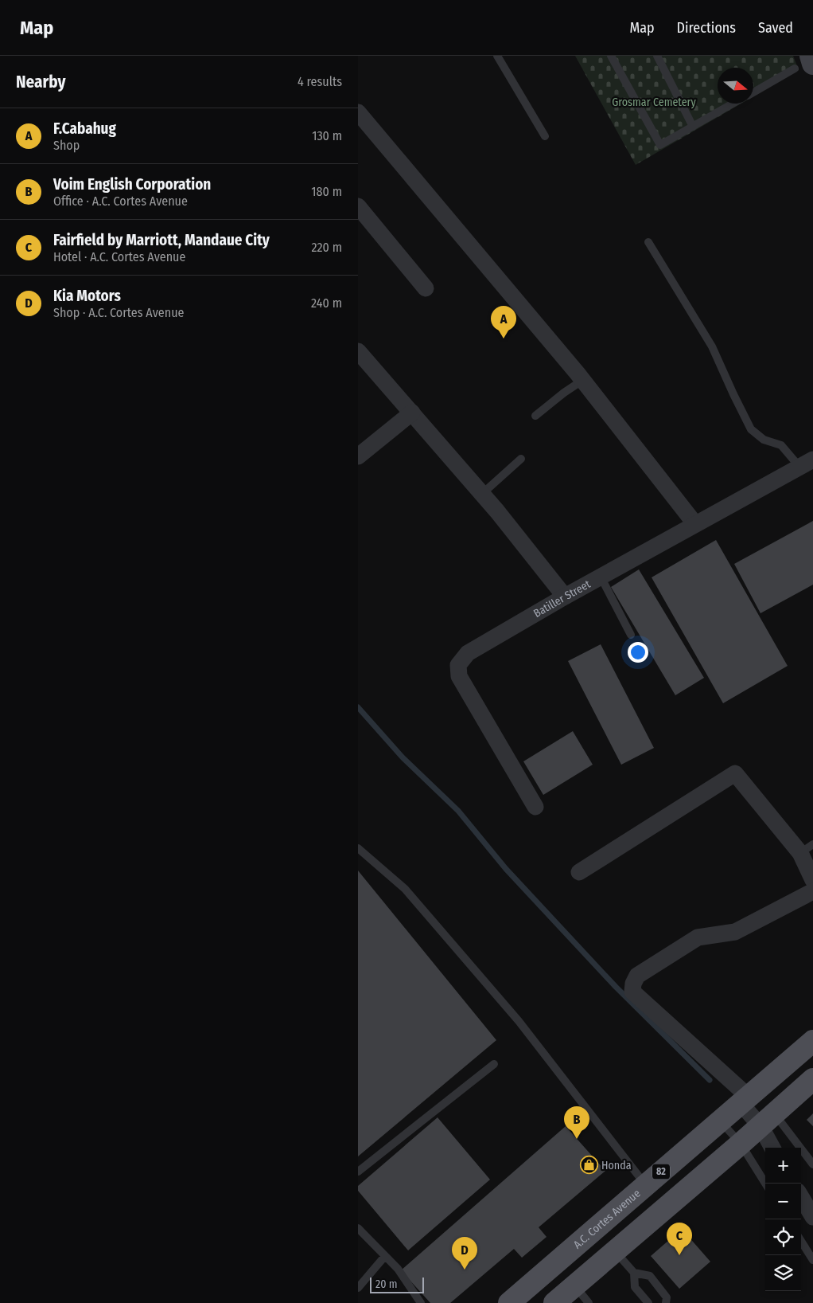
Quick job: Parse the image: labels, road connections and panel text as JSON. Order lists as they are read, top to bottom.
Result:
{
  "streets": {
    "main road": ["82", "A.C. Cortes Avenue"],
    "street": ["Batiller Street"]
  },
  "parks": ["Grosmar Cemetery"],
  "places": {
    "shop": ["Honda"]
  },
  "scale_bar": "20 m",
  "north": "right",
  "page": {
    "header": "Map",
    "nav": ["Map", "Directions", "Saved"],
    "heading": ["Nearby", "4 results"],
    "list": [
      {
        "mark": "A",
        "name": "F.Cabahug",
        "note": "Shop",
        "value": "130 m"
      },
      {
        "mark": "B",
        "name": "Voim English Corporation",
        "note": "Office · A.C. Cortes Avenue",
        "value": "180 m"
      },
      {
        "mark": "C",
        "name": "Fairfield by Marriott, Mandaue City",
        "note": "Hotel · A.C. Cortes Avenue",
        "value": "220 m"
      },
      {
        "mark": "D",
        "name": "Kia Motors",
        "note": "Shop · A.C. Cortes Avenue",
        "value": "240 m"
      }
    ],
    "pins": [
      "A",
      "B",
      "C",
      "D"
    ],
    "map_buttons": ["+", "−"],
    "scale": "20 m"
  }
}
